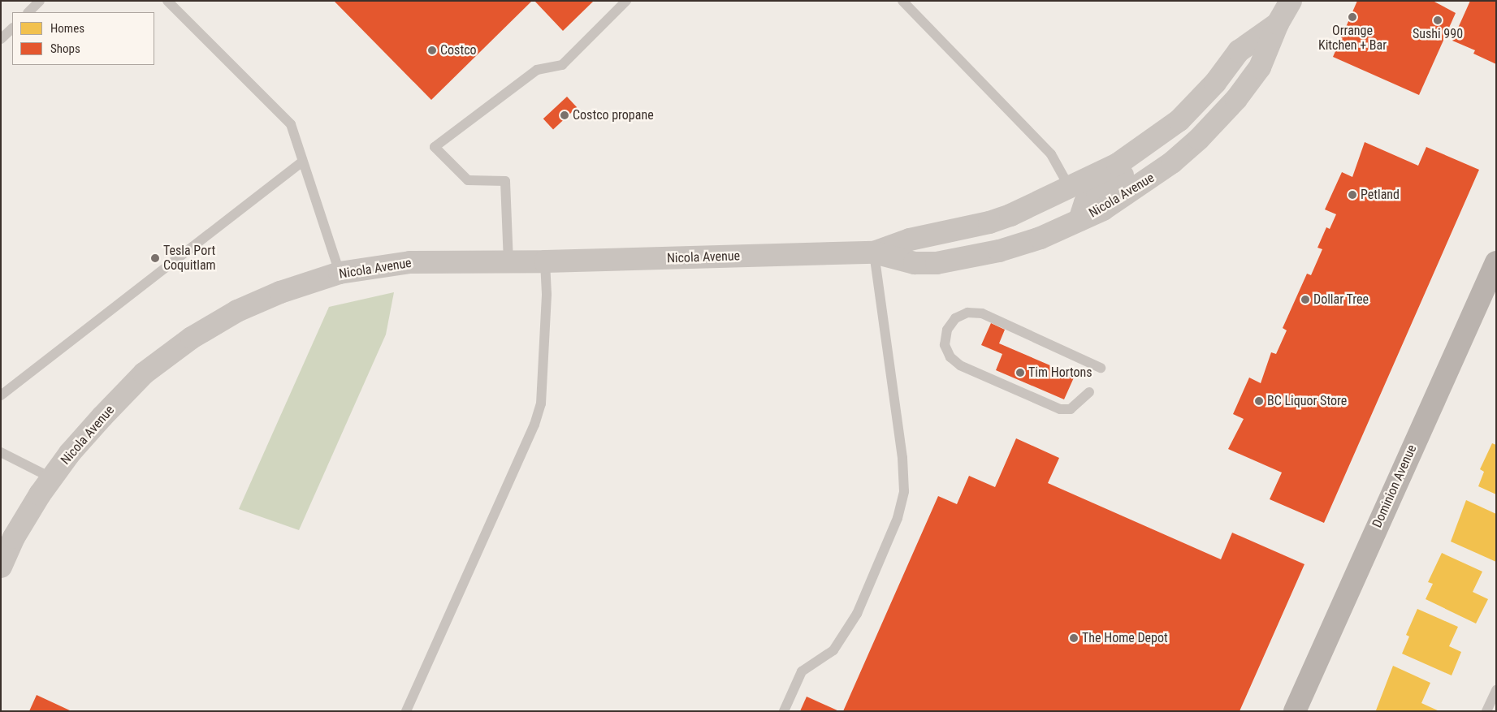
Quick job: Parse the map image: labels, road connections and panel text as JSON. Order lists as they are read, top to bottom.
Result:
{
  "streets": {
    "main road": ["Dominion Avenue"],
    "street": ["Nicola Avenue"]
  },
  "places": [
    "Orrange Kitchen + Bar",
    "Sushi 990",
    "Costco",
    "Costco propane",
    "Petland",
    "Tesla Port Coquitlam",
    "Dollar Tree",
    "Tim Hortons",
    "BC Liquor Store",
    "The Home Depot"
  ],
  "legend": ["Homes", "Shops"]
}
